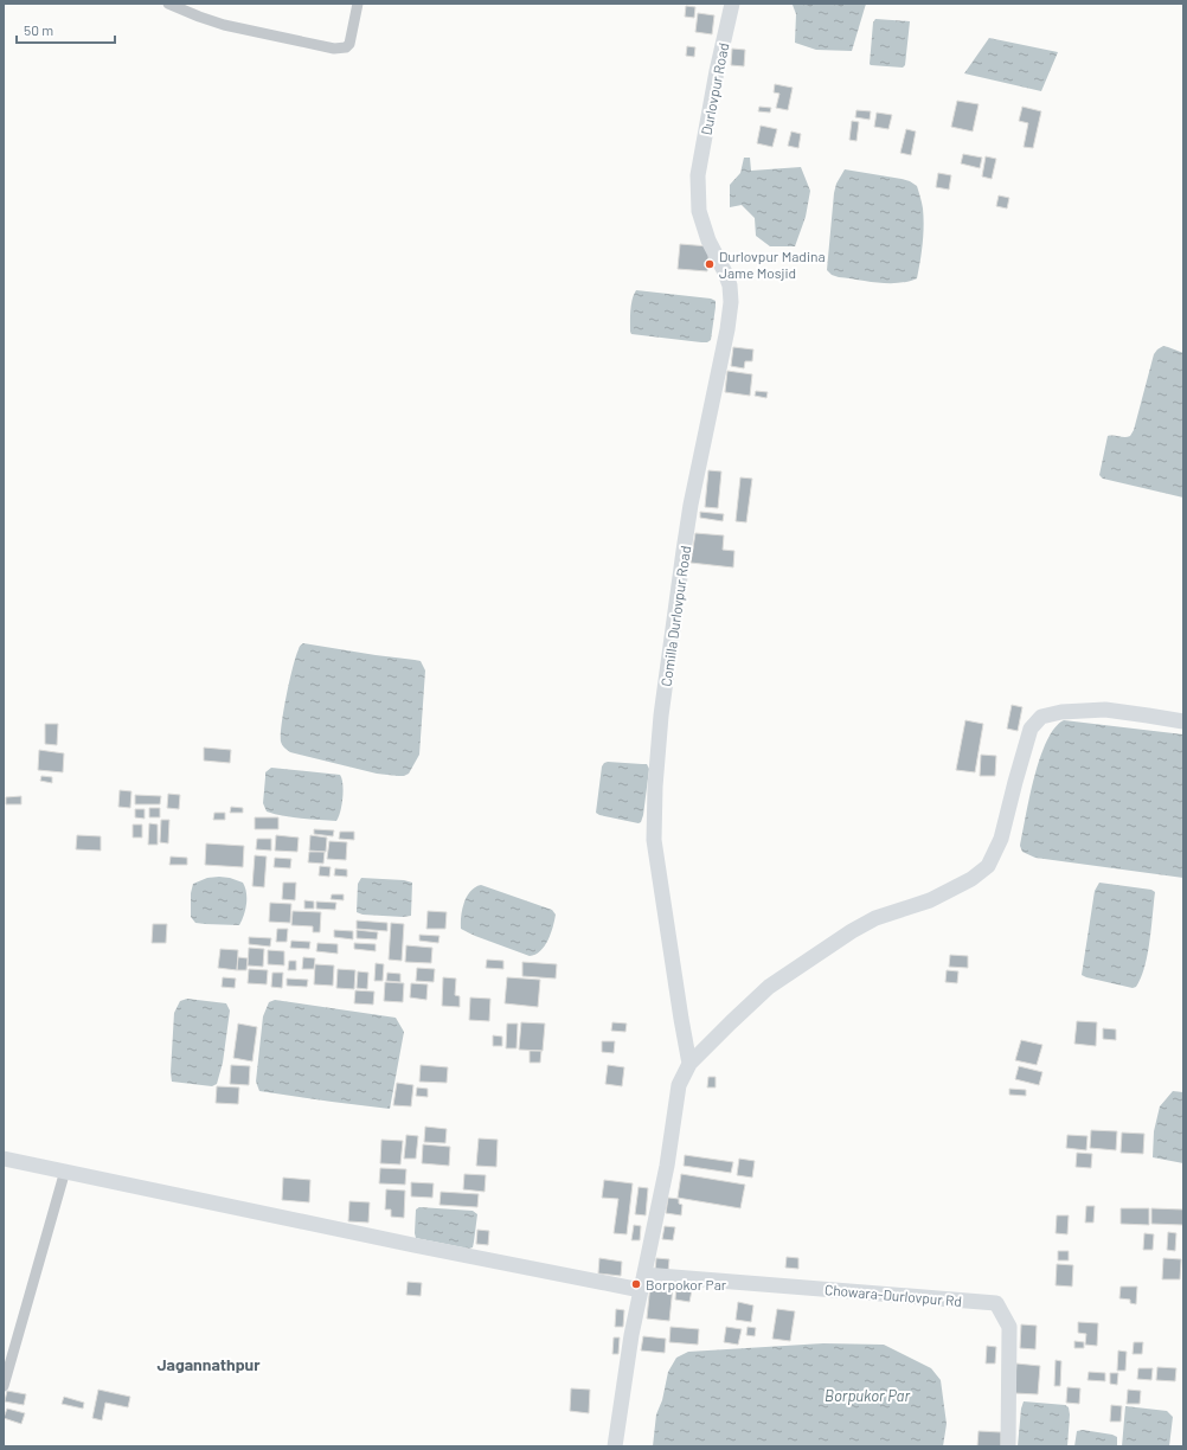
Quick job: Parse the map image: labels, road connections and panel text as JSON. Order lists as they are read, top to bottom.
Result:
{
  "streets": {
    "street": ["Durlovpur Road", "Comilla Durlovpur Road", "Chowara-Durlovpur Rd"]
  },
  "crossings": [
    ["Durlovpur Road", "Comilla Durlovpur Road"]
  ],
  "districts": ["Jagannathpur"],
  "water": ["Borpukor Par"],
  "places": ["Durlovpur Madina Jame Mosjid", "Borpokor Par"],
  "scale_bar": "50 m"
}
